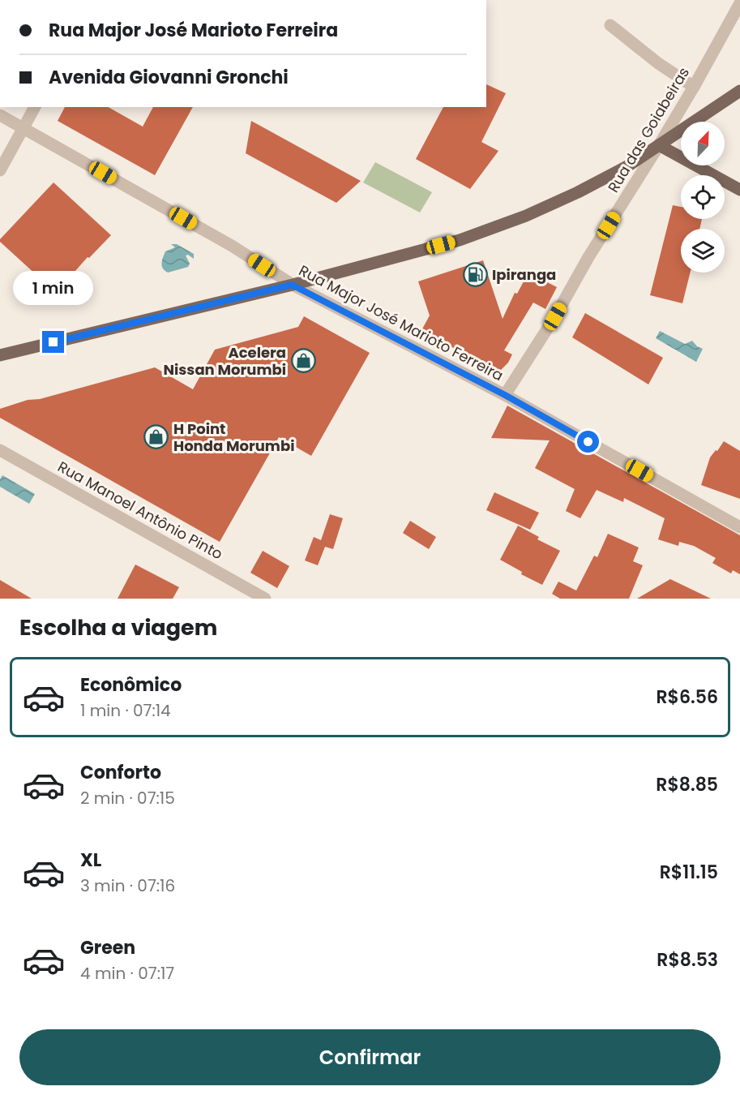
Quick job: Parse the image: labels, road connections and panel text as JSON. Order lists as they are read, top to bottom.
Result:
{
  "streets": {
    "street": ["Rua das Goiabeiras", "Rua Major José Marioto Ferreira", "Rua Manoel Antônio Pinto"]
  },
  "crossings": [
    ["Rua das Goiabeiras", "Rua Major José Marioto Ferreira"]
  ],
  "places": {
    "fuel station": ["Ipiranga"],
    "shop": ["Acelera Nissan Morumbi", "H Point Honda Morumbi"]
  },
  "north": "top right",
  "page": {
    "banner": ["Rua Major José Marioto Ferreira", "Avenida Giovanni Gronchi"],
    "bubble": "1 min",
    "heading": "Escolha a viagem",
    "list": [
      {
        "name": "Econômico",
        "note": "1 min · 07:14",
        "value": "R$6.56"
      },
      {
        "name": "Conforto",
        "note": "2 min · 07:15",
        "value": "R$8.85"
      },
      {
        "name": "XL",
        "note": "3 min · 07:16",
        "value": "R$11.15"
      },
      {
        "name": "Green",
        "note": "4 min · 07:17",
        "value": "R$8.53"
      }
    ],
    "buttons": "Confirmar"
  }
}
